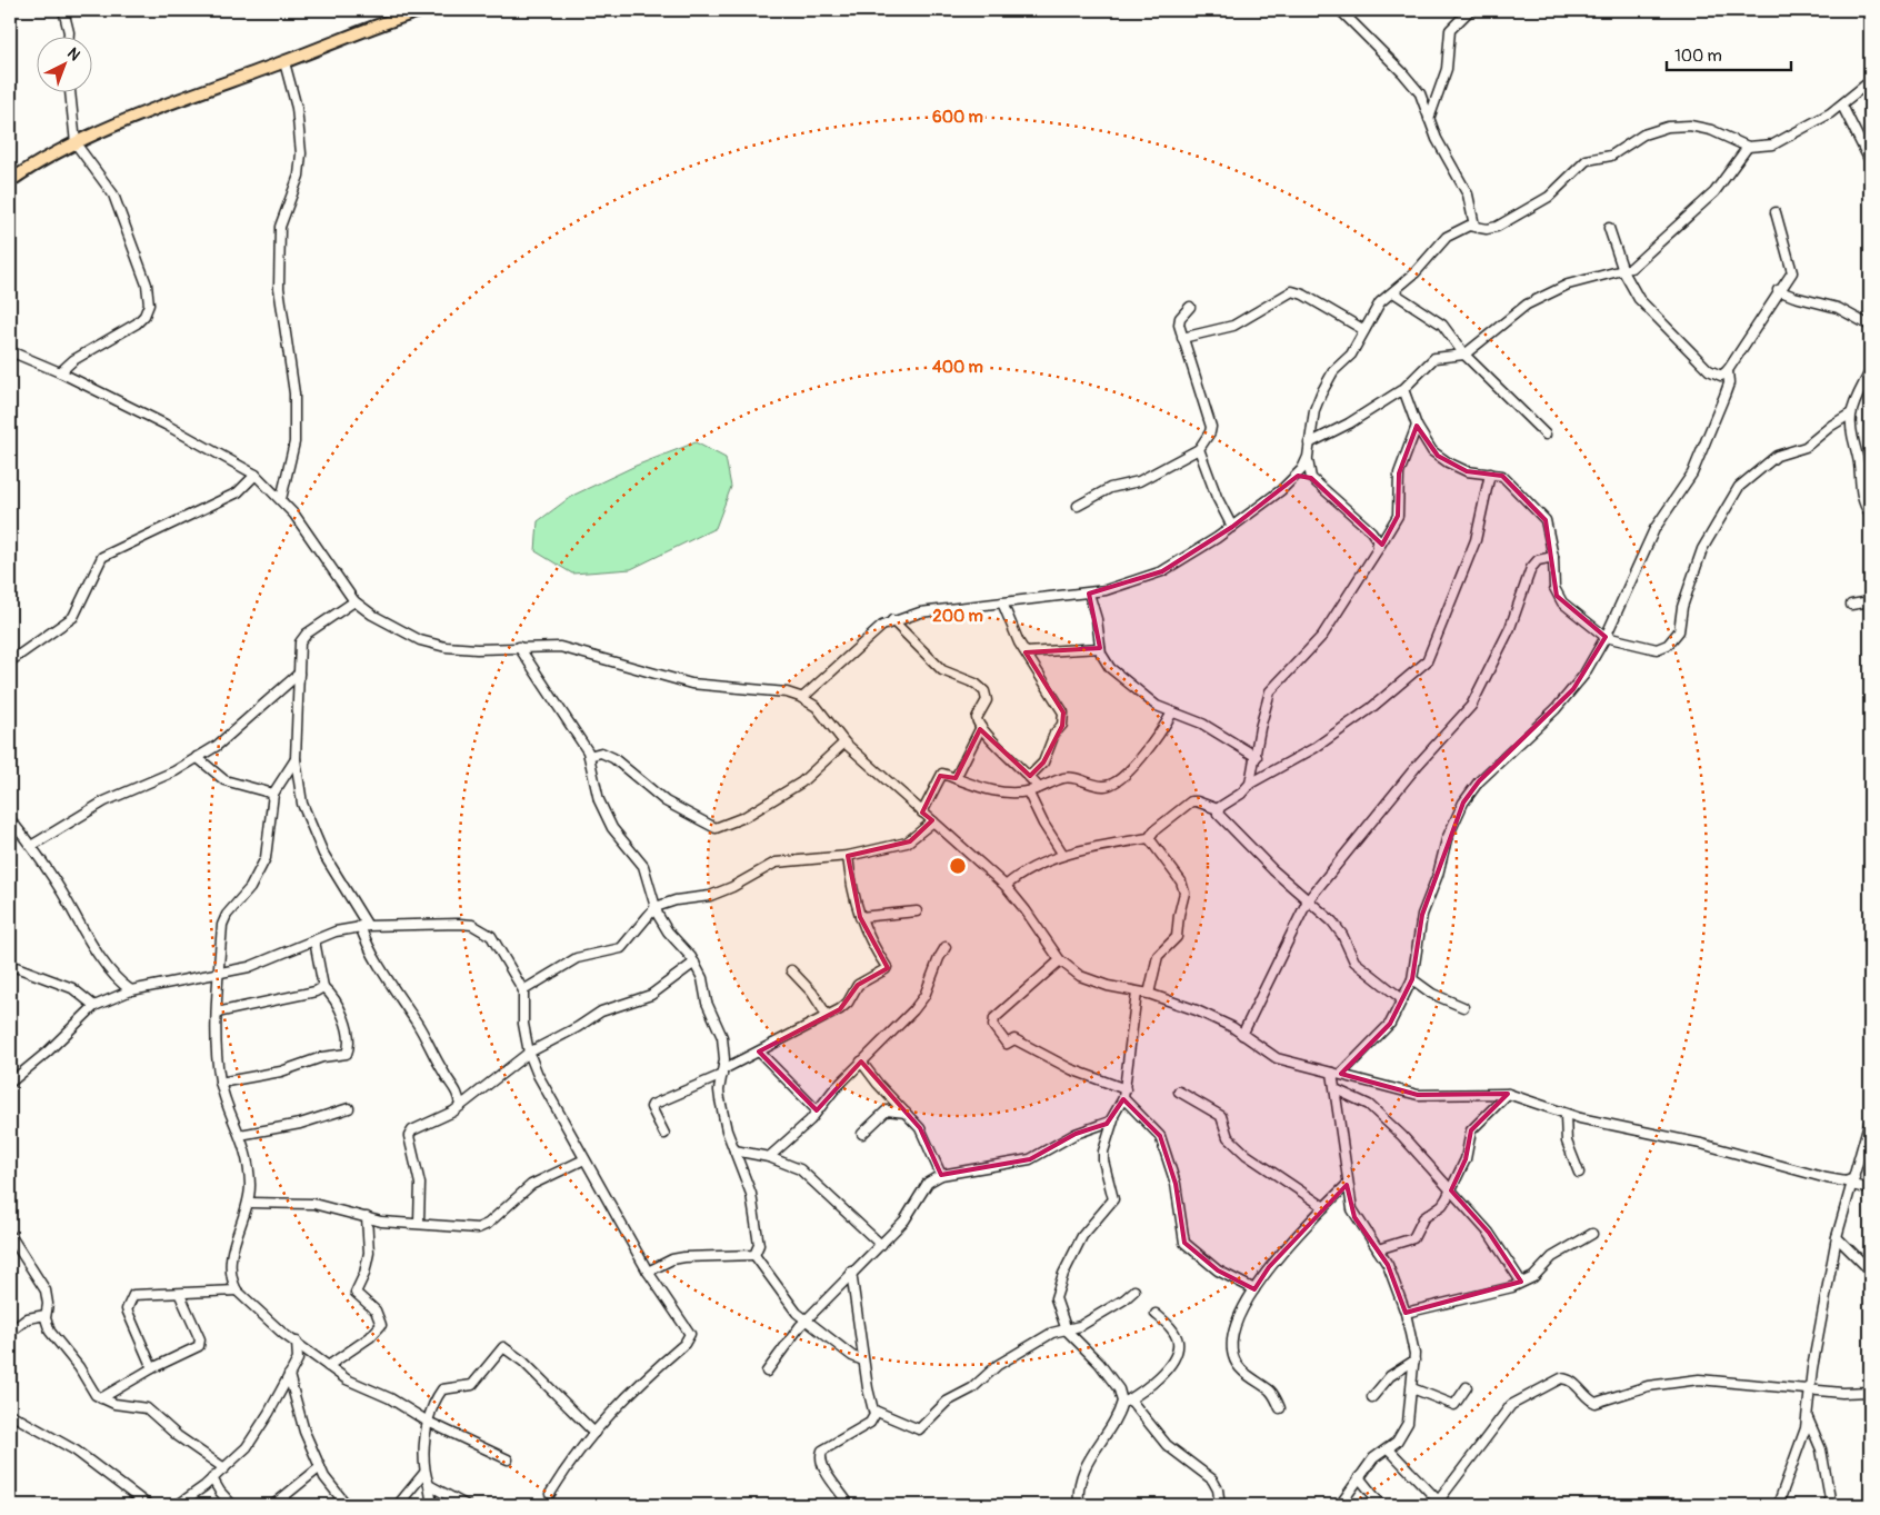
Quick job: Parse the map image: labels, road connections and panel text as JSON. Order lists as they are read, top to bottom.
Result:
{
  "scale_bar": "100 m",
  "north": "top right",
  "rings": ["600 m", "400 m", "200 m"]
}
